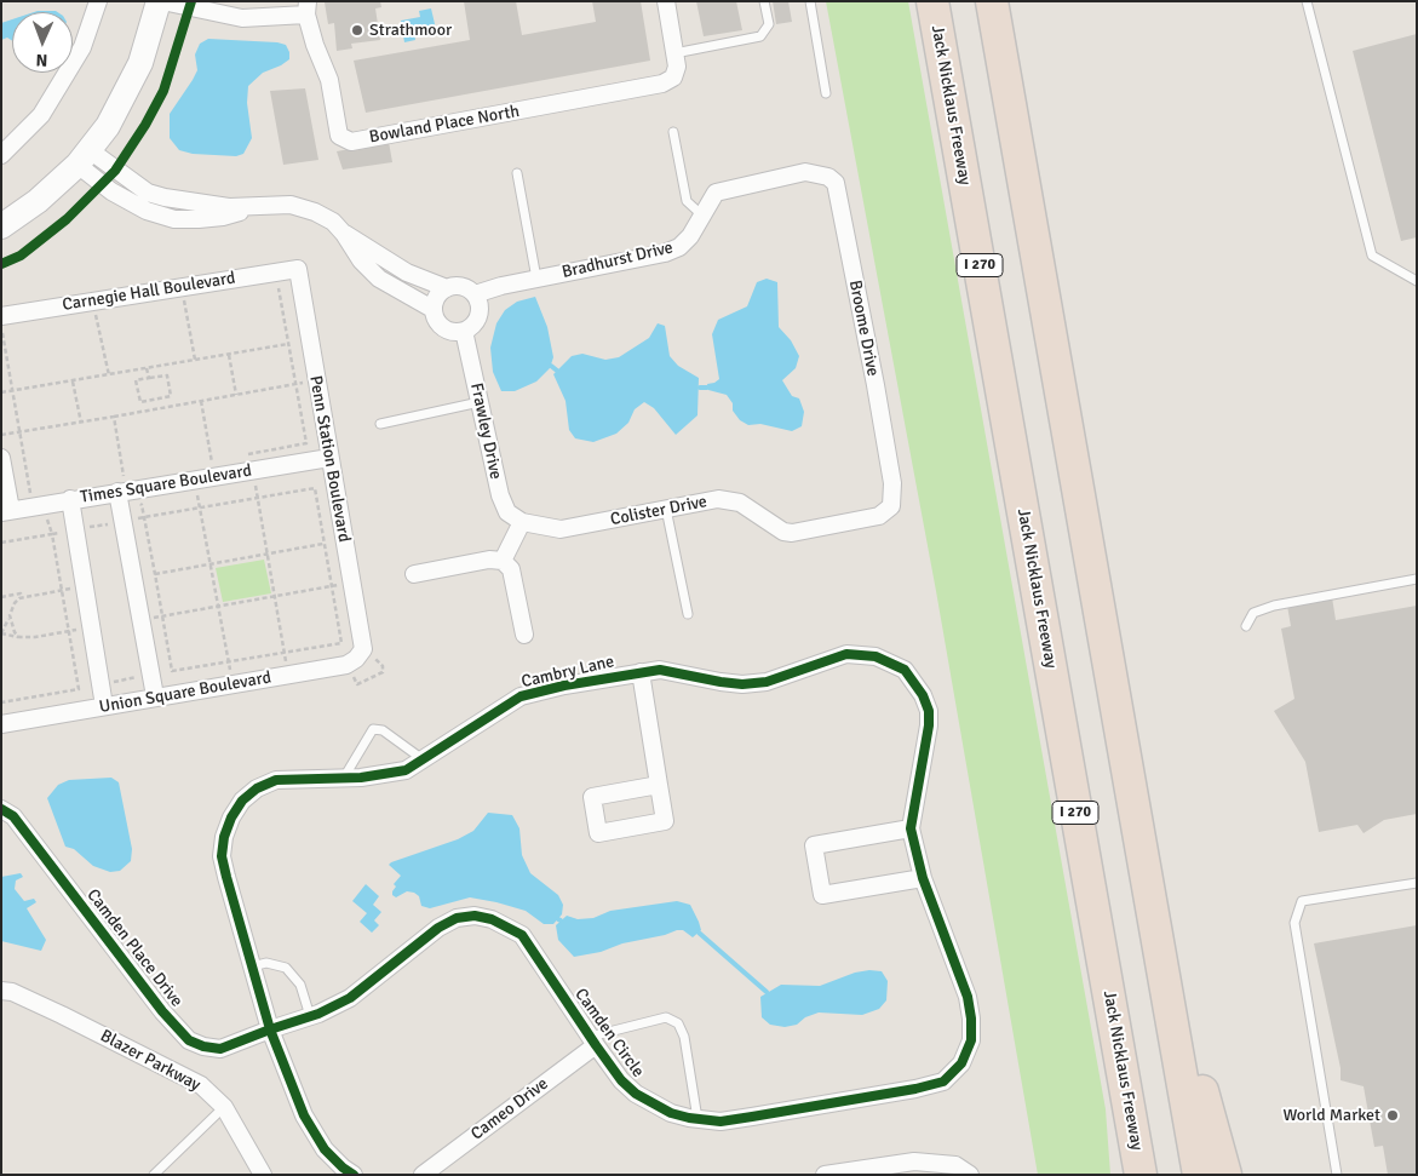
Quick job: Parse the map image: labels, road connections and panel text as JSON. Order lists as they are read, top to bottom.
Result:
{
  "streets": {
    "highway": ["Jack Nicklaus Freeway", "I 270"],
    "street": [
      "Bowland Place North",
      "Bradhurst Drive",
      "Carnegie Hall Boulevard",
      "Broome Drive",
      "Frawley Drive",
      "Penn Station Boulevard",
      "Times Square Boulevard",
      "Colister Drive",
      "Cambry Lane",
      "Union Square Boulevard",
      "Camden Place Drive",
      "Camden Circle",
      "Blazer Parkway",
      "Cameo Drive"
    ]
  },
  "crossings": [
    ["Bradhurst Drive", "Broome Drive"],
    ["Bradhurst Drive", "Frawley Drive"],
    ["Carnegie Hall Boulevard", "Penn Station Boulevard"],
    ["Broome Drive", "Colister Drive"],
    ["Frawley Drive", "Colister Drive"],
    ["Penn Station Boulevard", "Times Square Boulevard"],
    ["Cambry Lane", "Camden Place Drive"],
    ["Cambry Lane", "Camden Circle"],
    ["Camden Place Drive", "Camden Circle"],
    ["Camden Circle", "Cameo Drive"]
  ],
  "places": ["Strathmoor", "World Market"],
  "north": "bottom"
}
